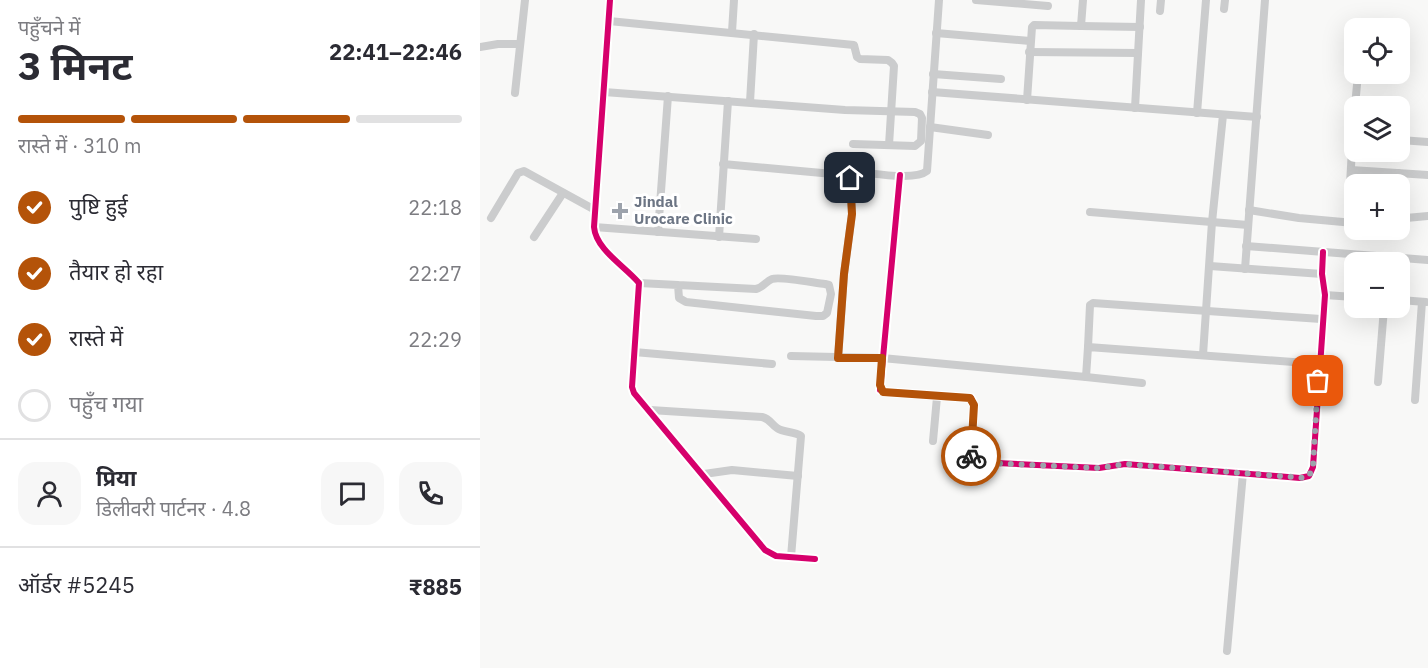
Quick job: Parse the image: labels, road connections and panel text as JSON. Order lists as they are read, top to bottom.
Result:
{
  "places": {
    "health": ["Jindal Urocare Clinic"]
  },
  "page": {
    "heading": ["3 मिनट", "पहुँचने में", "22:41–22:46"],
    "panel": [
      "प्रिया",
      "डिलीवरी पार्टनर · 4.8",
      "ऑर्डर #5245",
      "₹885"
    ],
    "map_buttons": ["+", "−"],
    "bar": "रास्ते में · 310 m",
    "list": [
      ["पुष्टि हुई", "22:18"],
      ["तैयार हो रहा", "22:27"],
      ["रास्ते में", "22:29"],
      "पहुँच गया"
    ]
  }
}
